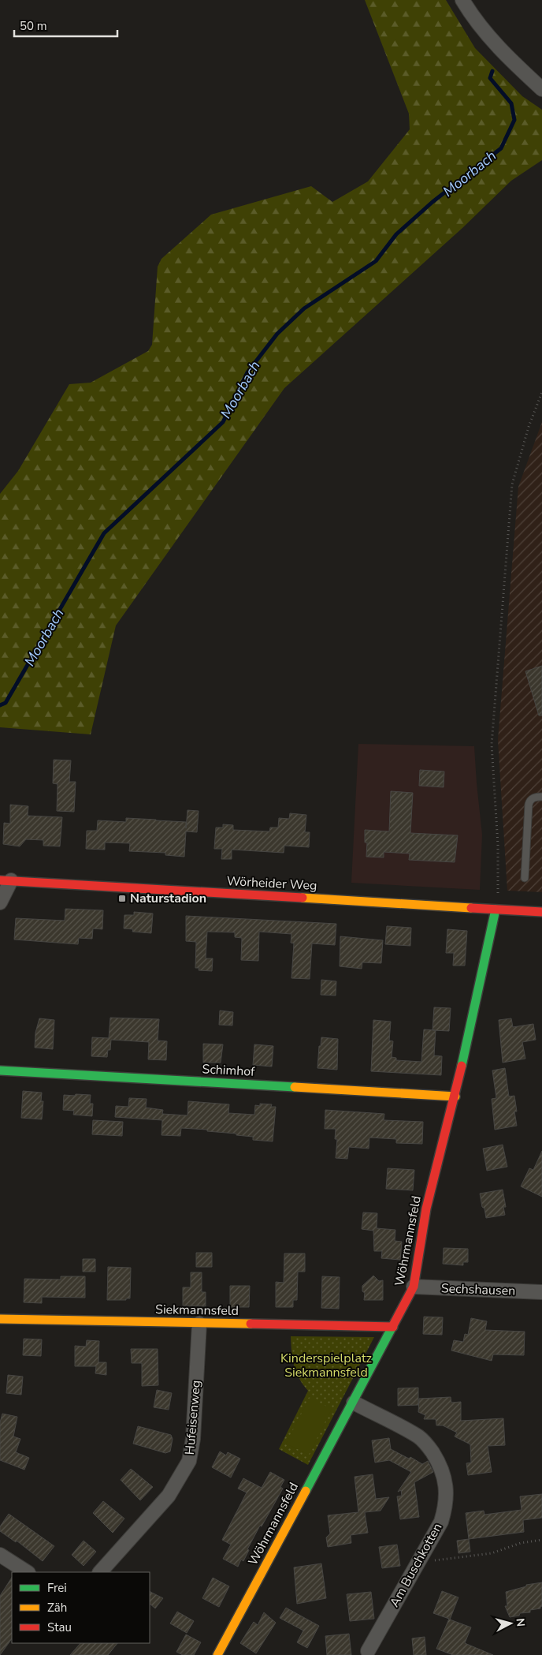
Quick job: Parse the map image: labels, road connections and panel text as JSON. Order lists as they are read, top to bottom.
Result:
{
  "streets": {
    "street": [
      "Wörheider Weg",
      "Schimhof",
      "Wöhrmannsfeld",
      "Sechshausen",
      "Siekmannsfeld",
      "Hufeisenweg",
      "Am Buschkotten"
    ]
  },
  "crossings": [
    ["Wörheider Weg", "Wöhrmannsfeld"],
    ["Schimhof", "Wöhrmannsfeld"],
    ["Wöhrmannsfeld", "Sechshausen"],
    ["Wöhrmannsfeld", "Siekmannsfeld"],
    ["Wöhrmannsfeld", "Am Buschkotten"],
    ["Siekmannsfeld", "Hufeisenweg"]
  ],
  "water": ["Moorbach"],
  "parks": ["Kinderspielplatz Siekmannsfeld"],
  "places": {
    "transit": ["Naturstadion"]
  },
  "legend": ["Frei", "Zäh", "Stau"],
  "scale_bar": "50 m",
  "north": "right"
}
